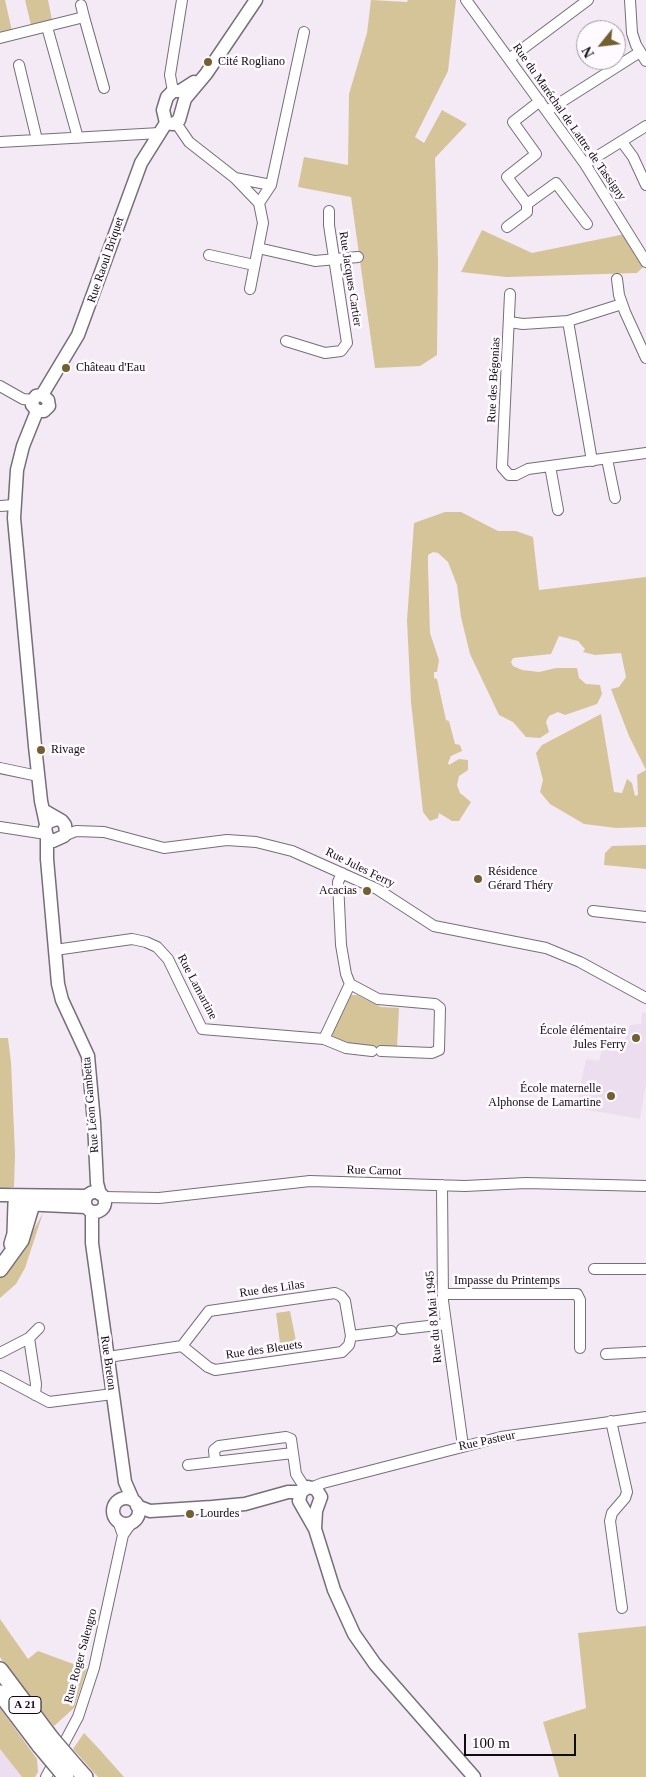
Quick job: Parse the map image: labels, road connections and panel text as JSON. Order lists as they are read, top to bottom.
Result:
{
  "streets": {
    "highway": ["A 21"],
    "main road": ["Rue Raoul Briquet", "Rue Léon Gambetta", "Rue Breton"],
    "street": [
      "Rue du Maréchal de Lattre de Tassigny",
      "Rue Jacques Cartier",
      "Rue des Bégonias",
      "Rue Jules Ferry",
      "Rue Lamartine",
      "Rue Carnot",
      "Impasse du Printemps",
      "Rue des Lilas",
      "Rue du 8 Mai 1945",
      "Rue des Bleuets",
      "Rue Pasteur",
      "Rue Roger Salengro"
    ]
  },
  "crossings": [
    ["Rue Raoul Briquet", "Rue Léon Gambetta"],
    ["Rue Jules Ferry", "Rue Léon Gambetta"],
    ["Rue Lamartine", "Rue Léon Gambetta"],
    ["Rue Léon Gambetta", "Rue Carnot"],
    ["Rue Léon Gambetta", "Rue Breton"],
    ["Rue Carnot", "Rue du 8 Mai 1945"],
    ["Rue Carnot", "Rue Breton"],
    ["Impasse du Printemps", "Rue du 8 Mai 1945"],
    ["Rue des Lilas", "Rue des Bleuets"],
    ["Rue du 8 Mai 1945", "Rue Pasteur"],
    ["Rue Breton", "Rue Roger Salengro"]
  ],
  "places": [
    "Cité Rogliano",
    "Château d'Eau",
    "Rivage",
    "Résidence Gérard Théry",
    "Acacias",
    "École élémentaire Jules Ferry",
    "École maternelle Alphonse de Lamartine",
    "Lourdes"
  ],
  "scale_bar": "100 m",
  "north": "bottom left"
}
